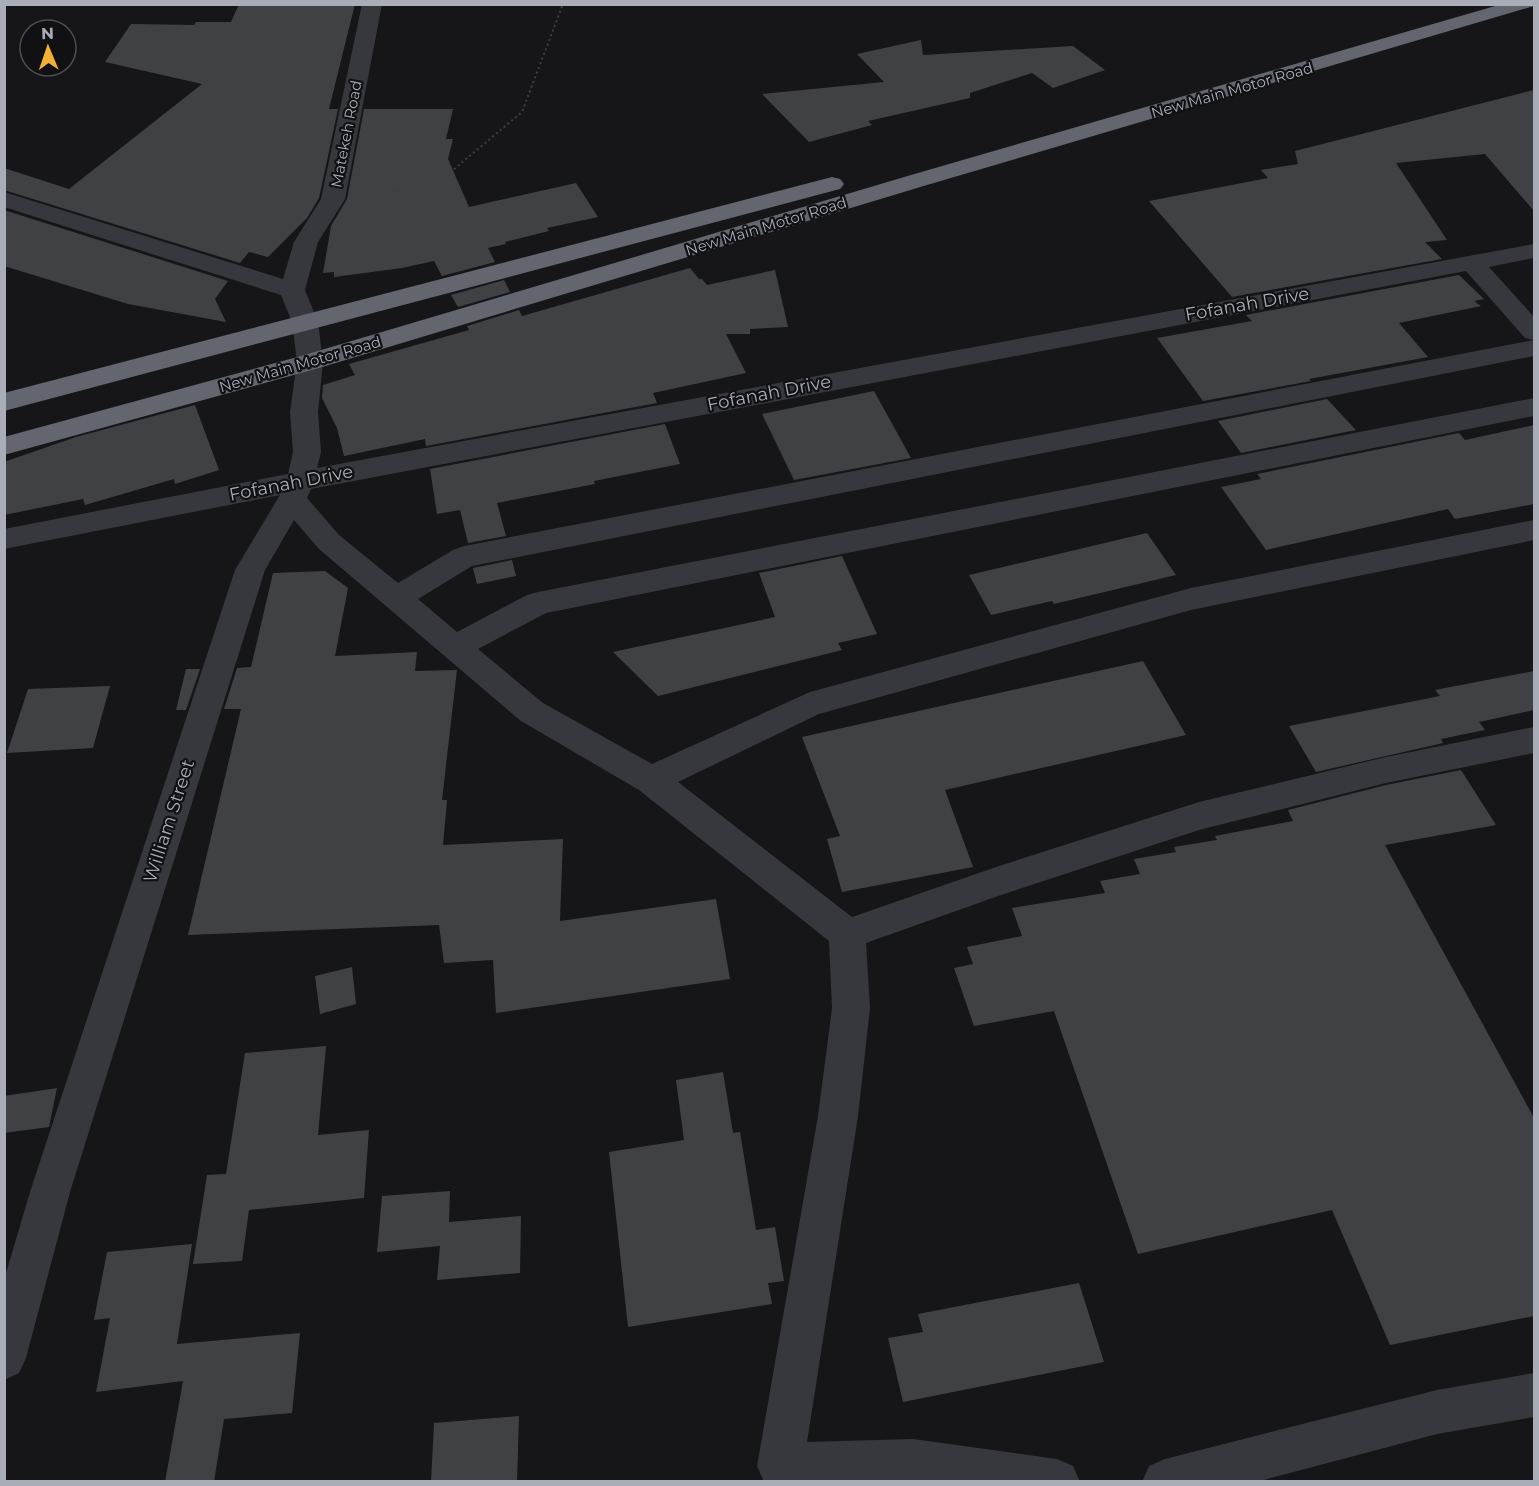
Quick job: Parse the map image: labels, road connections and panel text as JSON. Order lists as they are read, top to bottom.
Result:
{
  "streets": {
    "highway": ["New Main Motor Road"],
    "street": ["Matekeh Road", "Fofanah Drive", "William Street"]
  },
  "crossings": [
    ["New Main Motor Road", "William Street"],
    ["Matekeh Road", "William Street"],
    ["Fofanah Drive", "William Street"]
  ],
  "north": "top"
}
